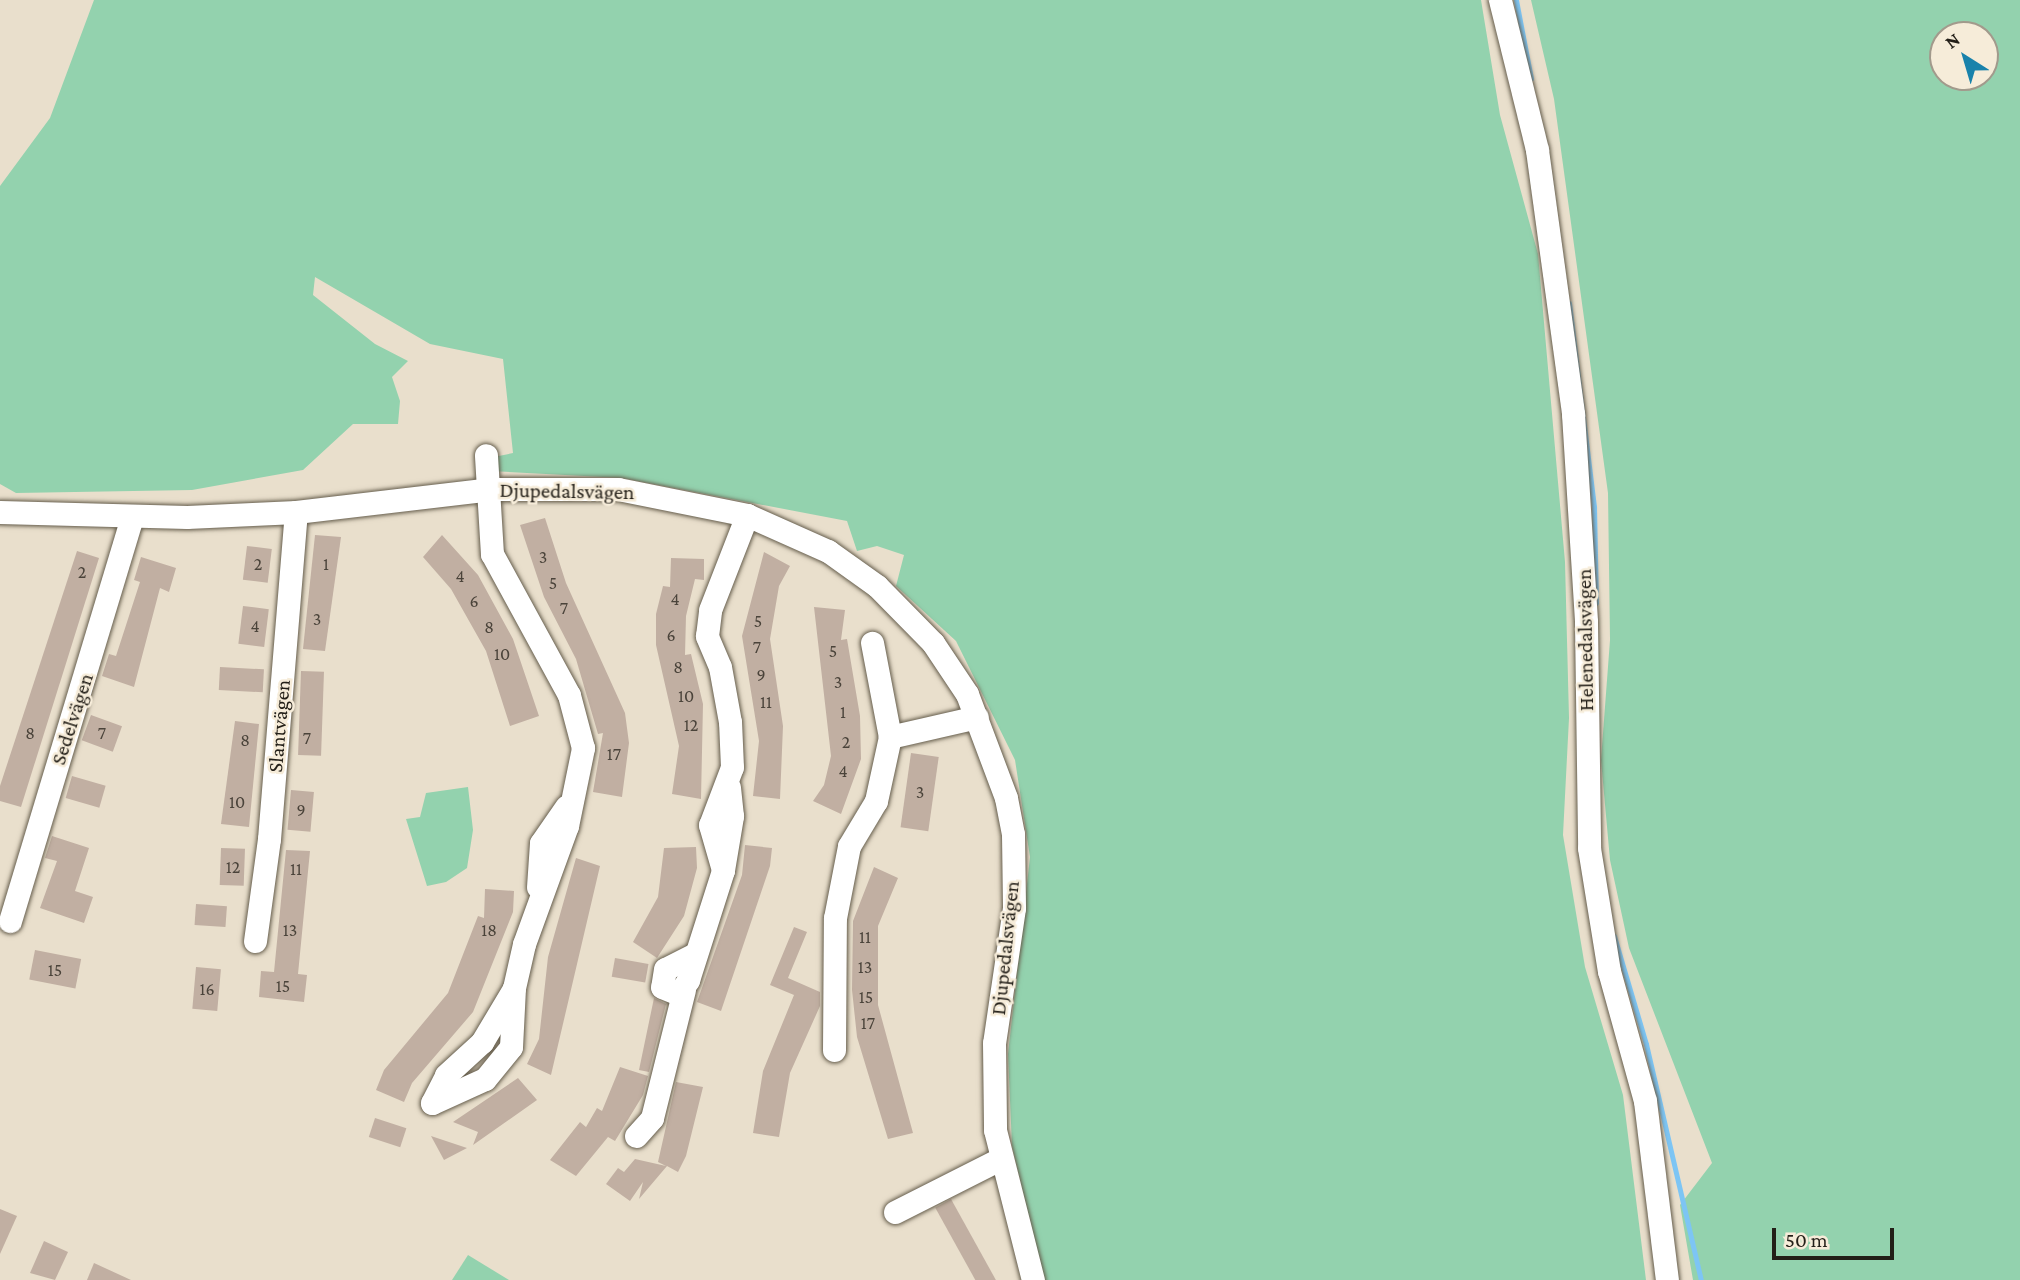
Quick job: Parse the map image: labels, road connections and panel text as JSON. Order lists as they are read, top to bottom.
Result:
{
  "streets": {
    "street": [
      "Djupedalsvägen",
      "Helenedalsvägen",
      "Sedelvägen",
      "Slantvägen"
    ]
  },
  "crossings": [
    ["Djupedalsvägen", "Sedelvägen"],
    ["Djupedalsvägen", "Slantvägen"]
  ],
  "house_numbers": [
    "3",
    "2",
    "1",
    "2",
    "4",
    "5",
    "4",
    "6",
    "7",
    "3",
    "5",
    "4",
    "8",
    "6",
    "7",
    "5",
    "10",
    "8",
    "9",
    "3",
    "10",
    "11",
    "1",
    "12",
    "8",
    "7",
    "7",
    "8",
    "2",
    "17",
    "4",
    "3",
    "10",
    "9",
    "12",
    "11",
    "13",
    "18",
    "11",
    "13",
    "15",
    "15",
    "16",
    "15",
    "17"
  ],
  "scale_bar": "50 m",
  "north": "top left"
}
